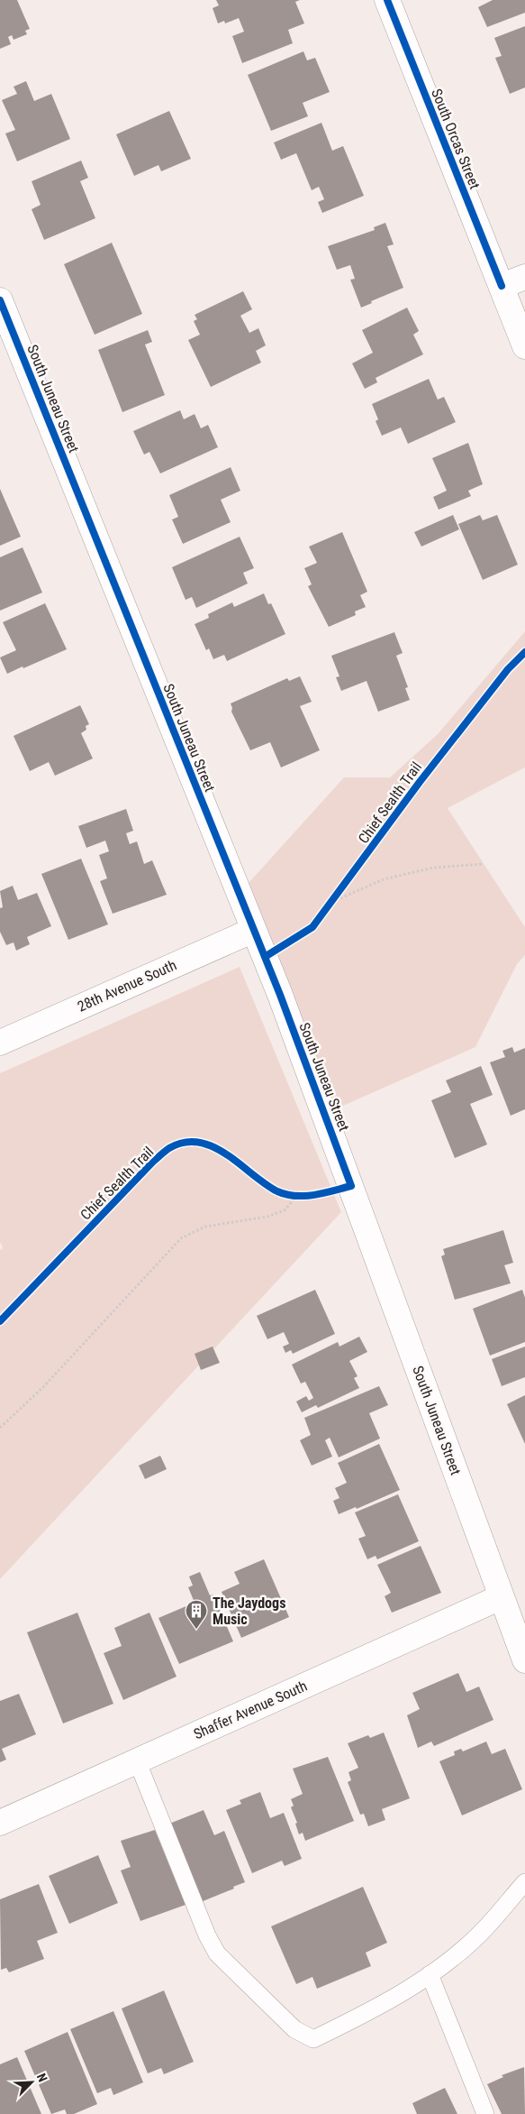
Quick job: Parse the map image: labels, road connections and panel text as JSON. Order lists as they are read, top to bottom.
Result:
{
  "streets": {
    "street": [
      "South Orcas Street",
      "South Juneau Street",
      "28th Avenue South",
      "Shaffer Avenue South"
    ],
    "cycle path": ["Chief Sealth Trail"]
  },
  "crossings": [
    ["South Juneau Street", "28th Avenue South"],
    ["South Juneau Street", "Shaffer Avenue South"]
  ],
  "places": {
    "building": ["The Jaydogs Music"]
  },
  "north": "top right"
}
